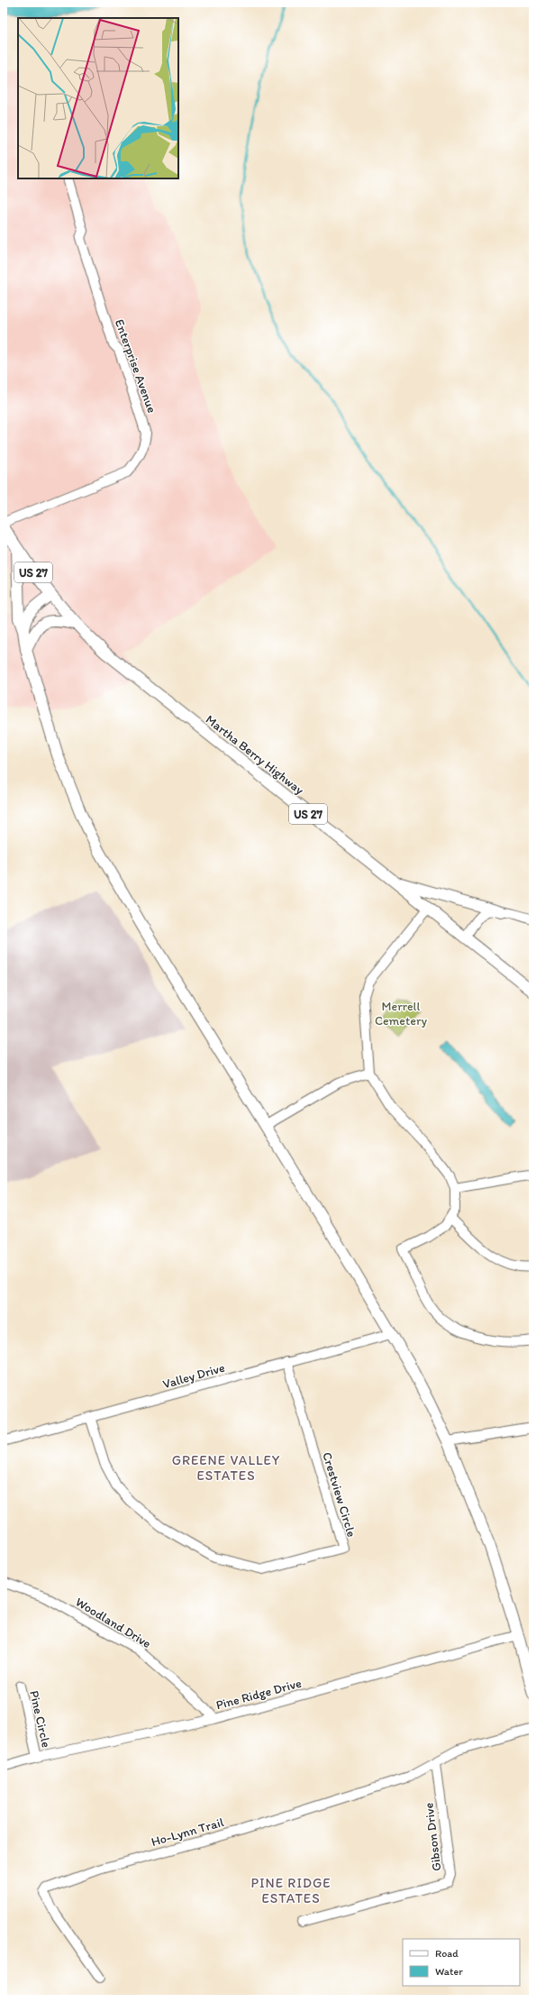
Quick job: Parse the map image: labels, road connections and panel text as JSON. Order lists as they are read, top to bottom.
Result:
{
  "streets": {
    "main road": ["US 27", "Martha Berry Highway"],
    "street": [
      "Enterprise Avenue",
      "Valley Drive",
      "Crestview Circle",
      "Woodland Drive",
      "Pine Ridge Drive",
      "Pine Circle",
      "Ho-Lynn Trail",
      "Gibson Drive"
    ]
  },
  "crossings": [
    ["Valley Drive", "Crestview Circle"],
    ["Woodland Drive", "Pine Ridge Drive"],
    ["Pine Ridge Drive", "Pine Circle"],
    ["Ho-Lynn Trail", "Gibson Drive"]
  ],
  "districts": ["GREENE VALLEY ESTATES", "PINE RIDGE ESTATES"],
  "parks": ["Merrell Cemetery"],
  "legend": ["Road", "Water"]
}
